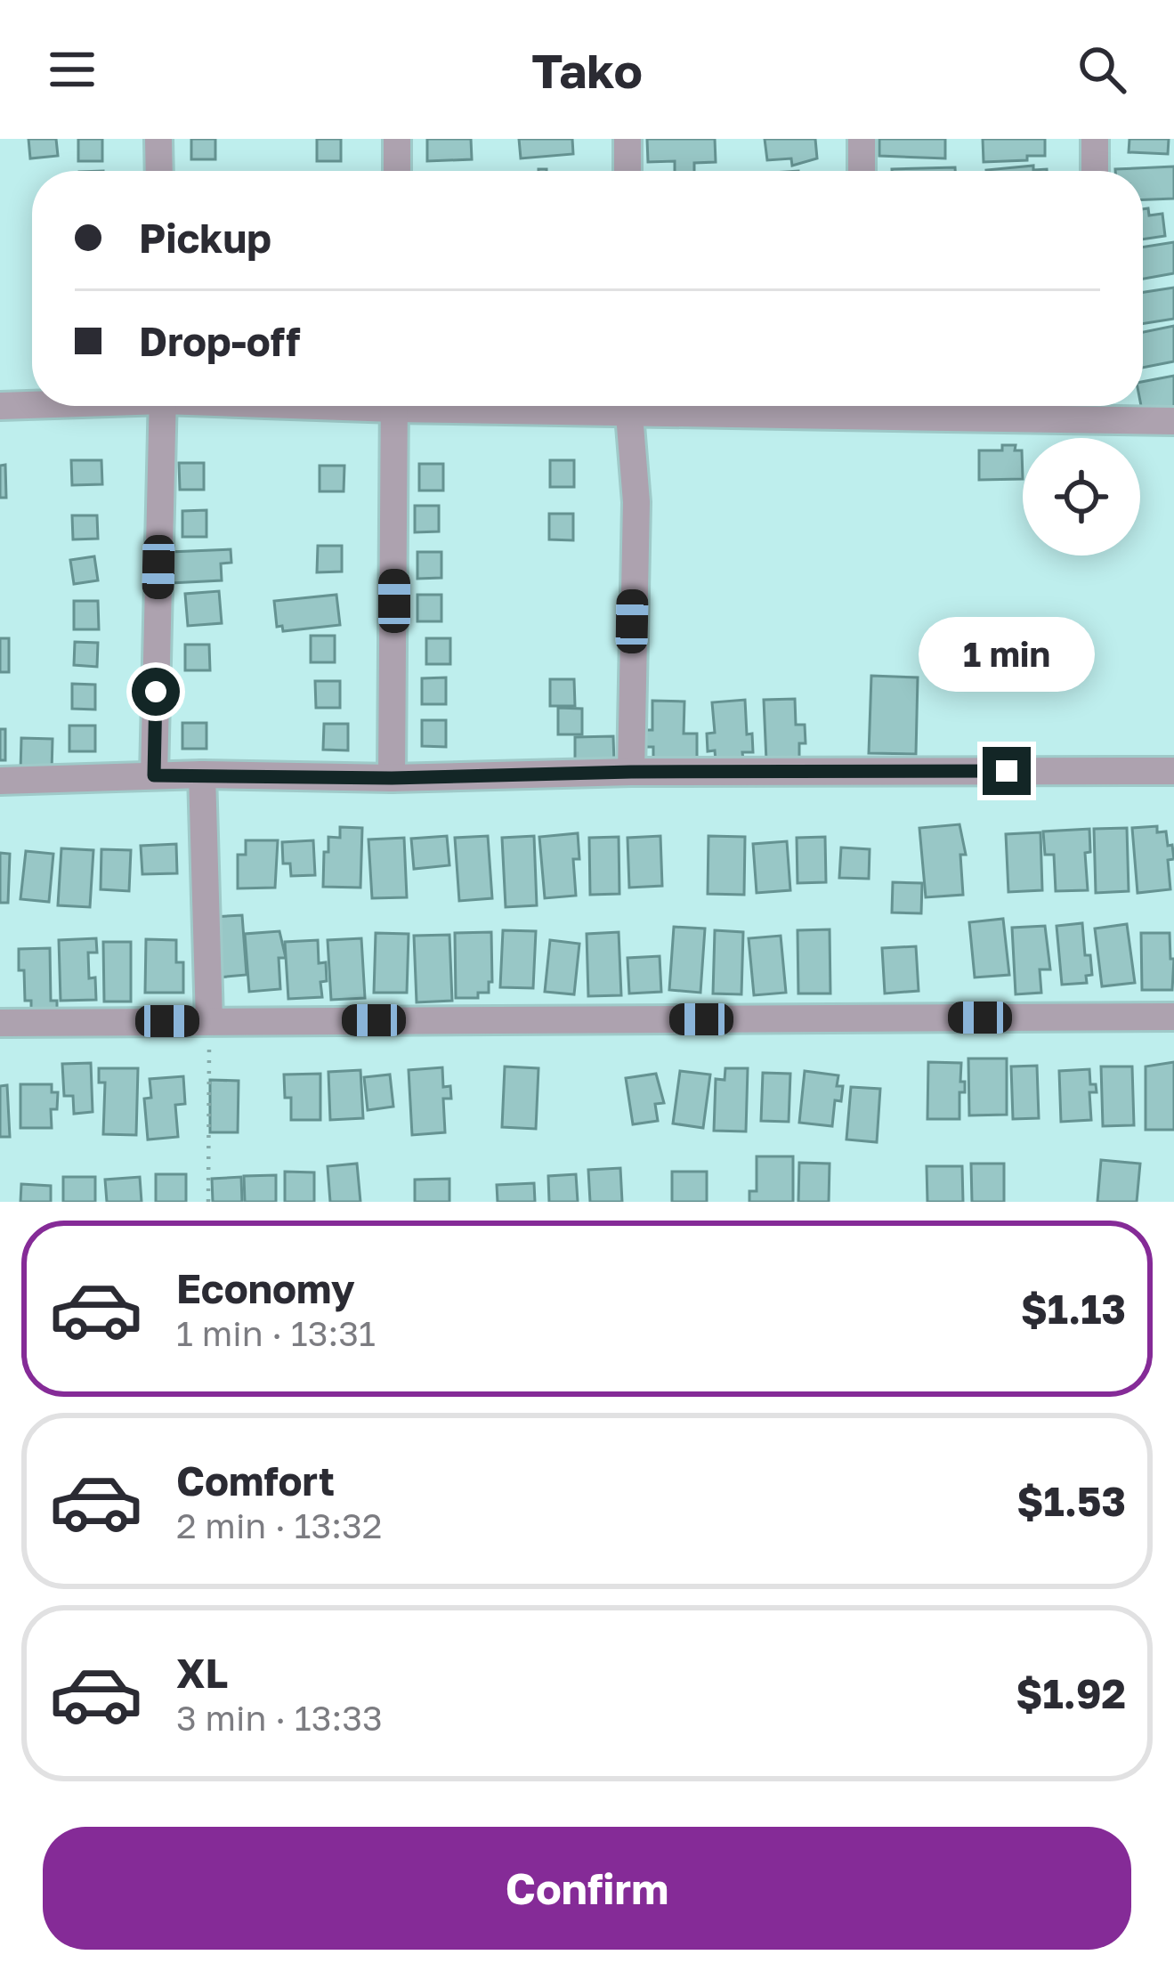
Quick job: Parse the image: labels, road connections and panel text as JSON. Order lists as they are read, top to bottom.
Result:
{
  "page": {
    "header": "Tako",
    "banner": ["Pickup", "Drop-off"],
    "bubble": "1 min",
    "list": [
      {
        "name": "Economy",
        "note": "1 min · 13:31",
        "value": "$1.13"
      },
      {
        "name": "Comfort",
        "note": "2 min · 13:32",
        "value": "$1.53"
      },
      {
        "name": "XL",
        "note": "3 min · 13:33",
        "value": "$1.92"
      }
    ],
    "buttons": "Confirm"
  }
}
